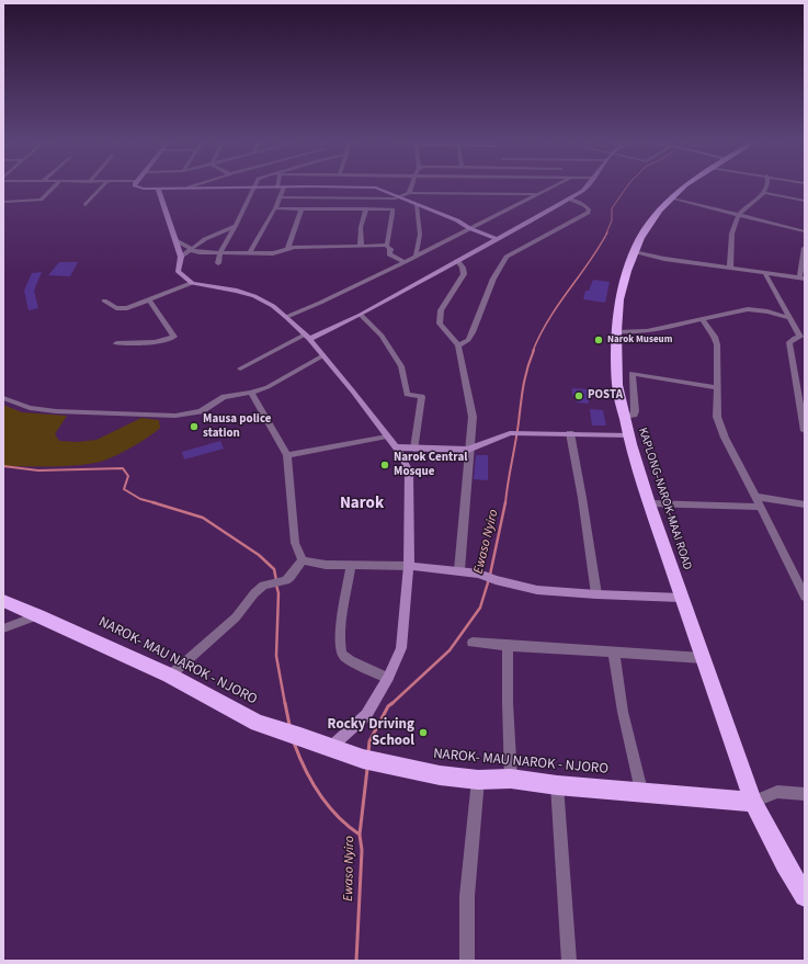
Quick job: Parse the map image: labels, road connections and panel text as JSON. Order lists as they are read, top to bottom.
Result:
{
  "streets": {
    "highway": ["KAPLONG-NAROK-MAAI ROAD", "NAROK- MAU NAROK - NJORO"]
  },
  "crossings": [
    ["KAPLONG-NAROK-MAAI ROAD", "NAROK- MAU NAROK - NJORO"]
  ],
  "districts": ["Narok"],
  "water": ["Ewaso Nyiro"],
  "places": [
    "Narok Museum",
    "POSTA",
    "Mausa police station",
    "Narok Central Mosque",
    "Rocky Driving School"
  ]
}
